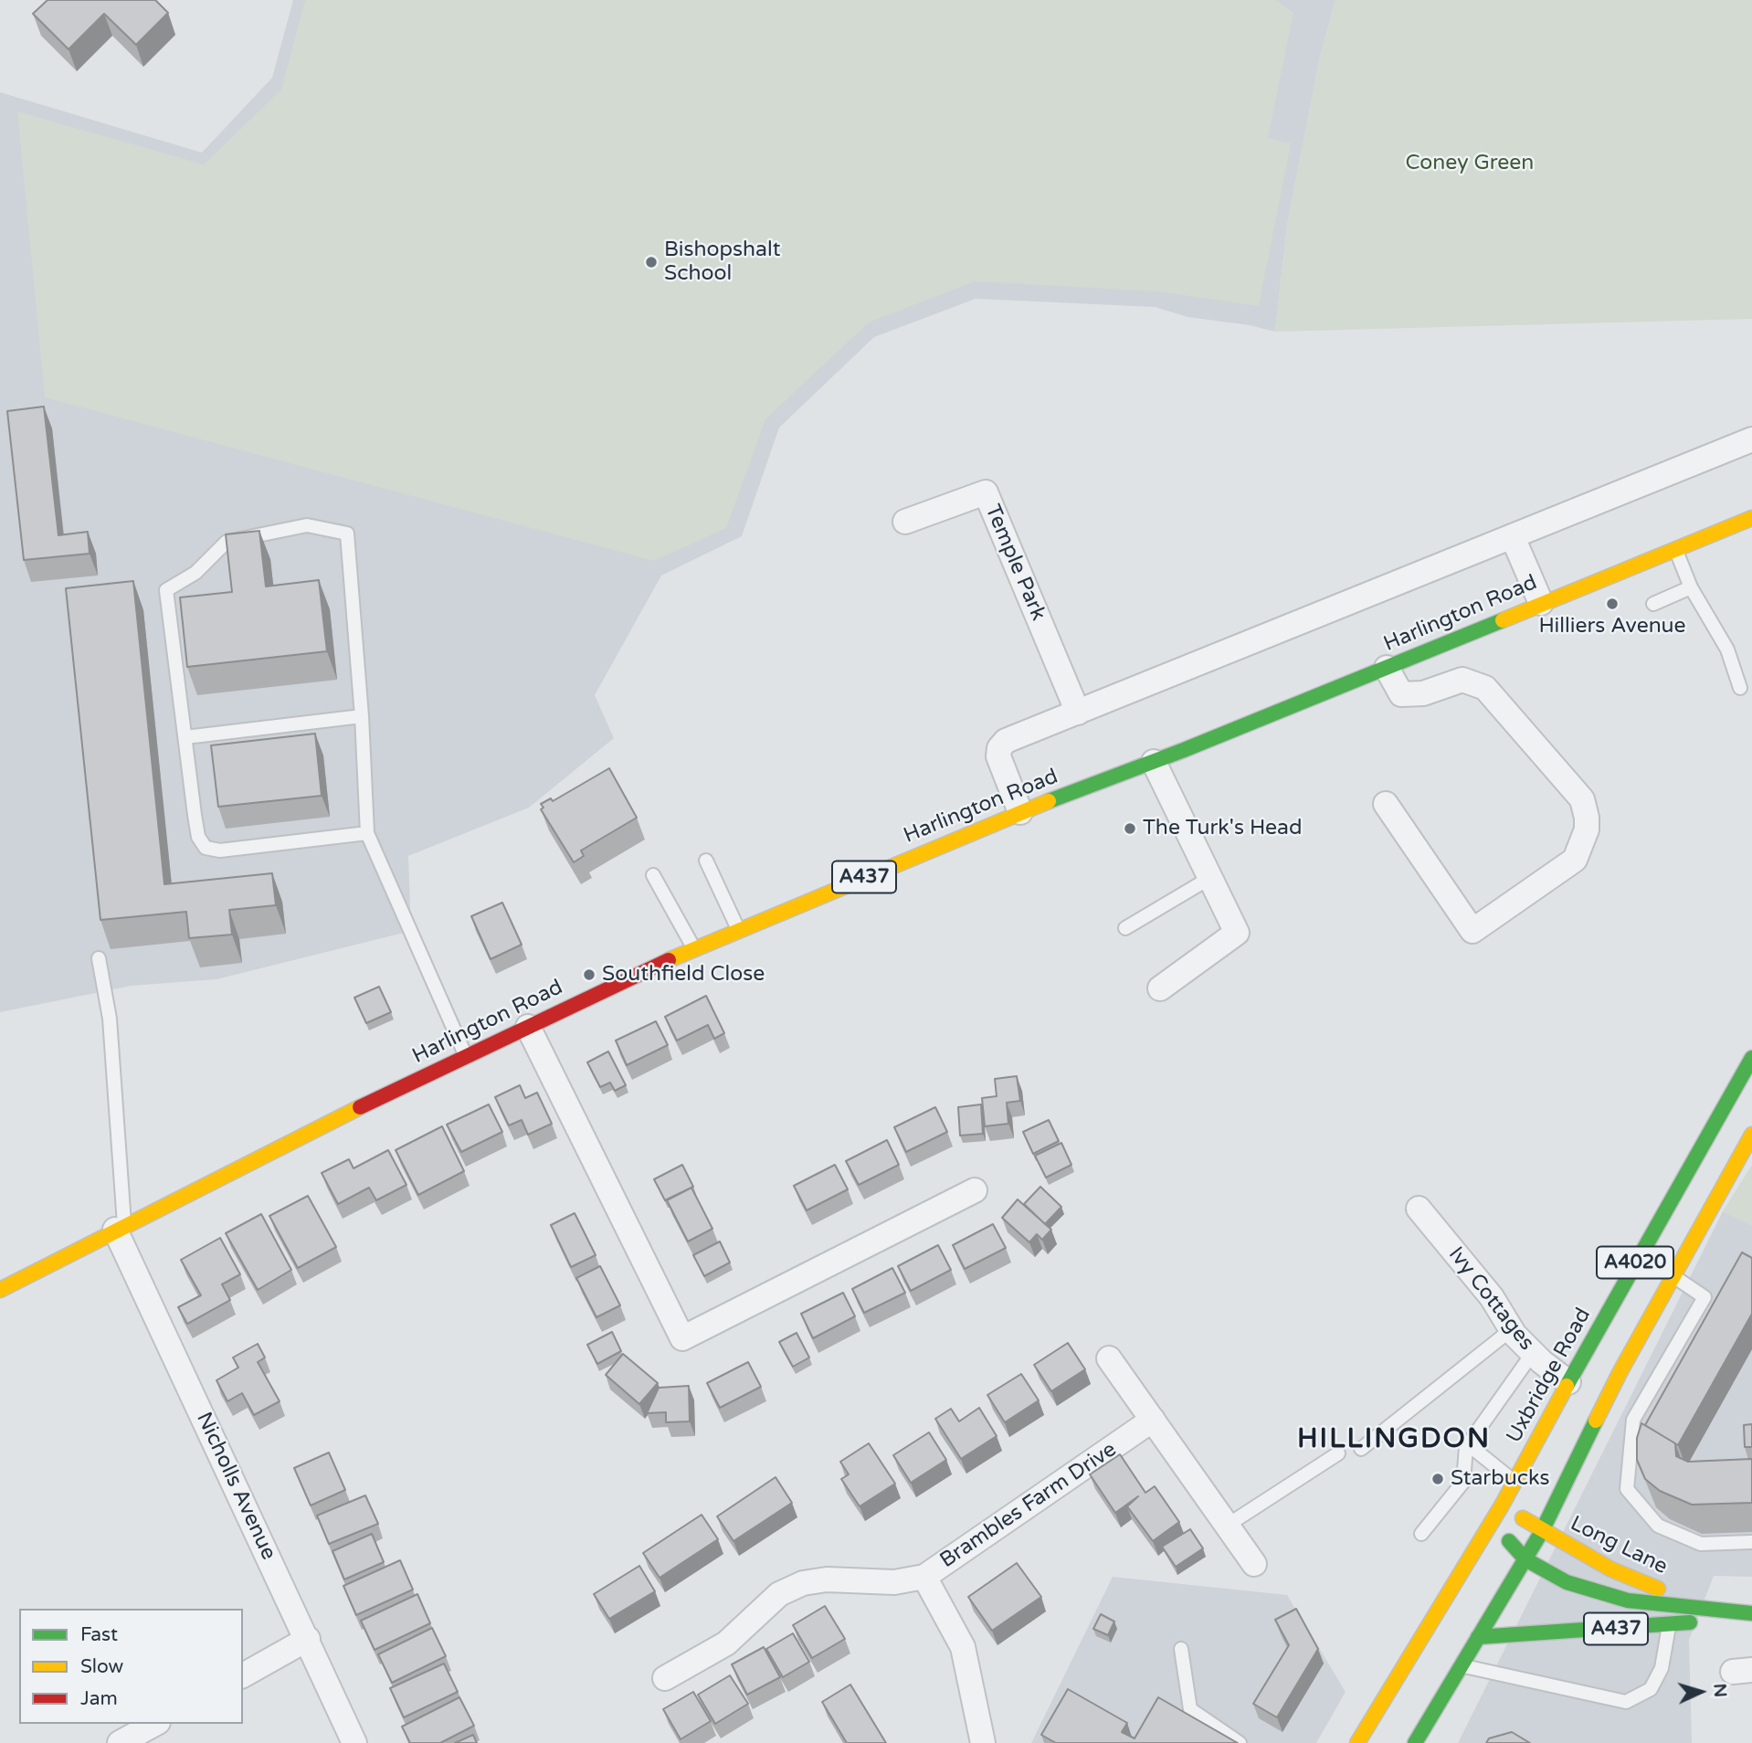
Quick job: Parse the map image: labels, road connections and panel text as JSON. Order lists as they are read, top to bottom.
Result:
{
  "streets": {
    "main road": [
      "Harlington Road",
      "A437",
      "A4020",
      "Uxbridge Road",
      "Long Lane"
    ],
    "street": [
      "Temple Park",
      "Ivy Cottages",
      "Nicholls Avenue",
      "Brambles Farm Drive"
    ]
  },
  "crossings": [
    ["Harlington Road", "Nicholls Avenue"],
    ["A4020", "Long Lane"],
    ["Ivy Cottages", "Uxbridge Road"],
    ["Uxbridge Road", "Long Lane"]
  ],
  "districts": ["HILLINGDON"],
  "parks": ["Coney Green"],
  "places": [
    "Bishopshalt School",
    "Hilliers Avenue",
    "The Turk's Head",
    "Southfield Close",
    "Starbucks"
  ],
  "legend": ["Fast", "Slow", "Jam"],
  "north": "right"
}
